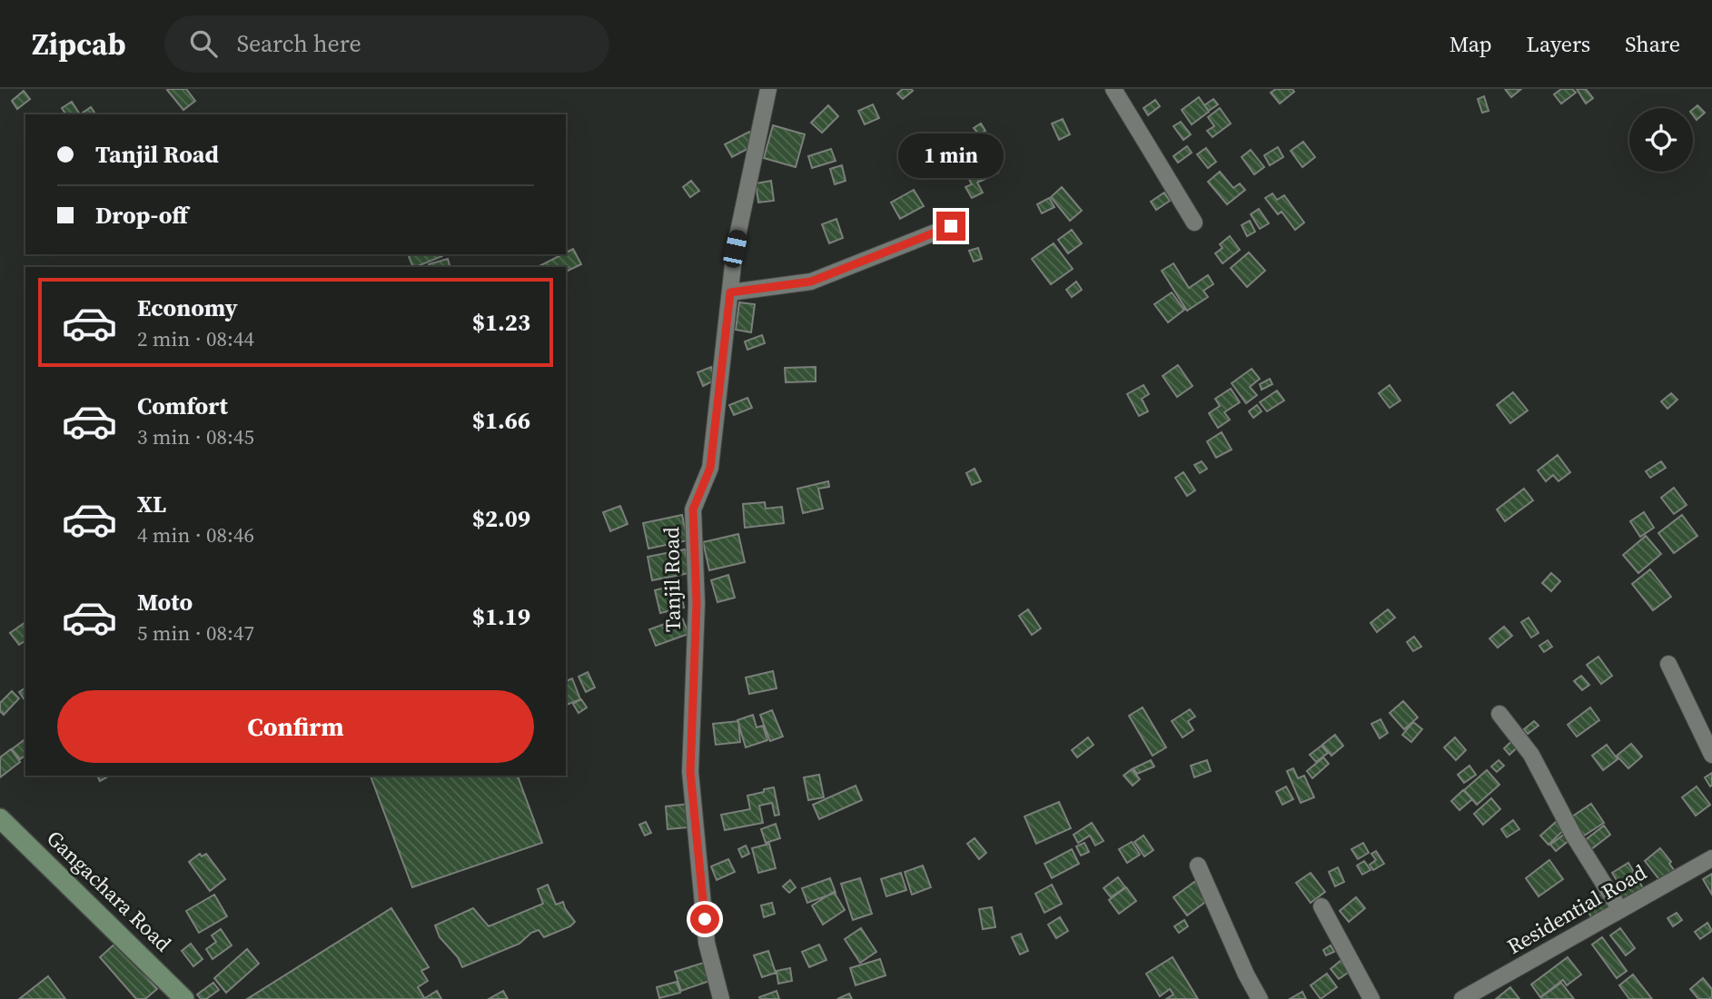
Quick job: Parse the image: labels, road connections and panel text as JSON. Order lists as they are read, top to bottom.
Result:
{
  "streets": {
    "main road": ["Gangachara Road"],
    "street": ["Tanjil Road", "Residential Road"]
  },
  "page": {
    "header": "Zipcab",
    "search": "Search here",
    "nav": ["Map", "Layers", "Share"],
    "banner": ["Tanjil Road", "Drop-off"],
    "bubble": "1 min",
    "list": [
      {
        "name": "Economy",
        "note": "2 min · 08:44",
        "value": "$1.23"
      },
      {
        "name": "Comfort",
        "note": "3 min · 08:45",
        "value": "$1.66"
      },
      {
        "name": "XL",
        "note": "4 min · 08:46",
        "value": "$2.09"
      },
      {
        "name": "Moto",
        "note": "5 min · 08:47",
        "value": "$1.19"
      }
    ],
    "buttons": "Confirm"
  }
}
